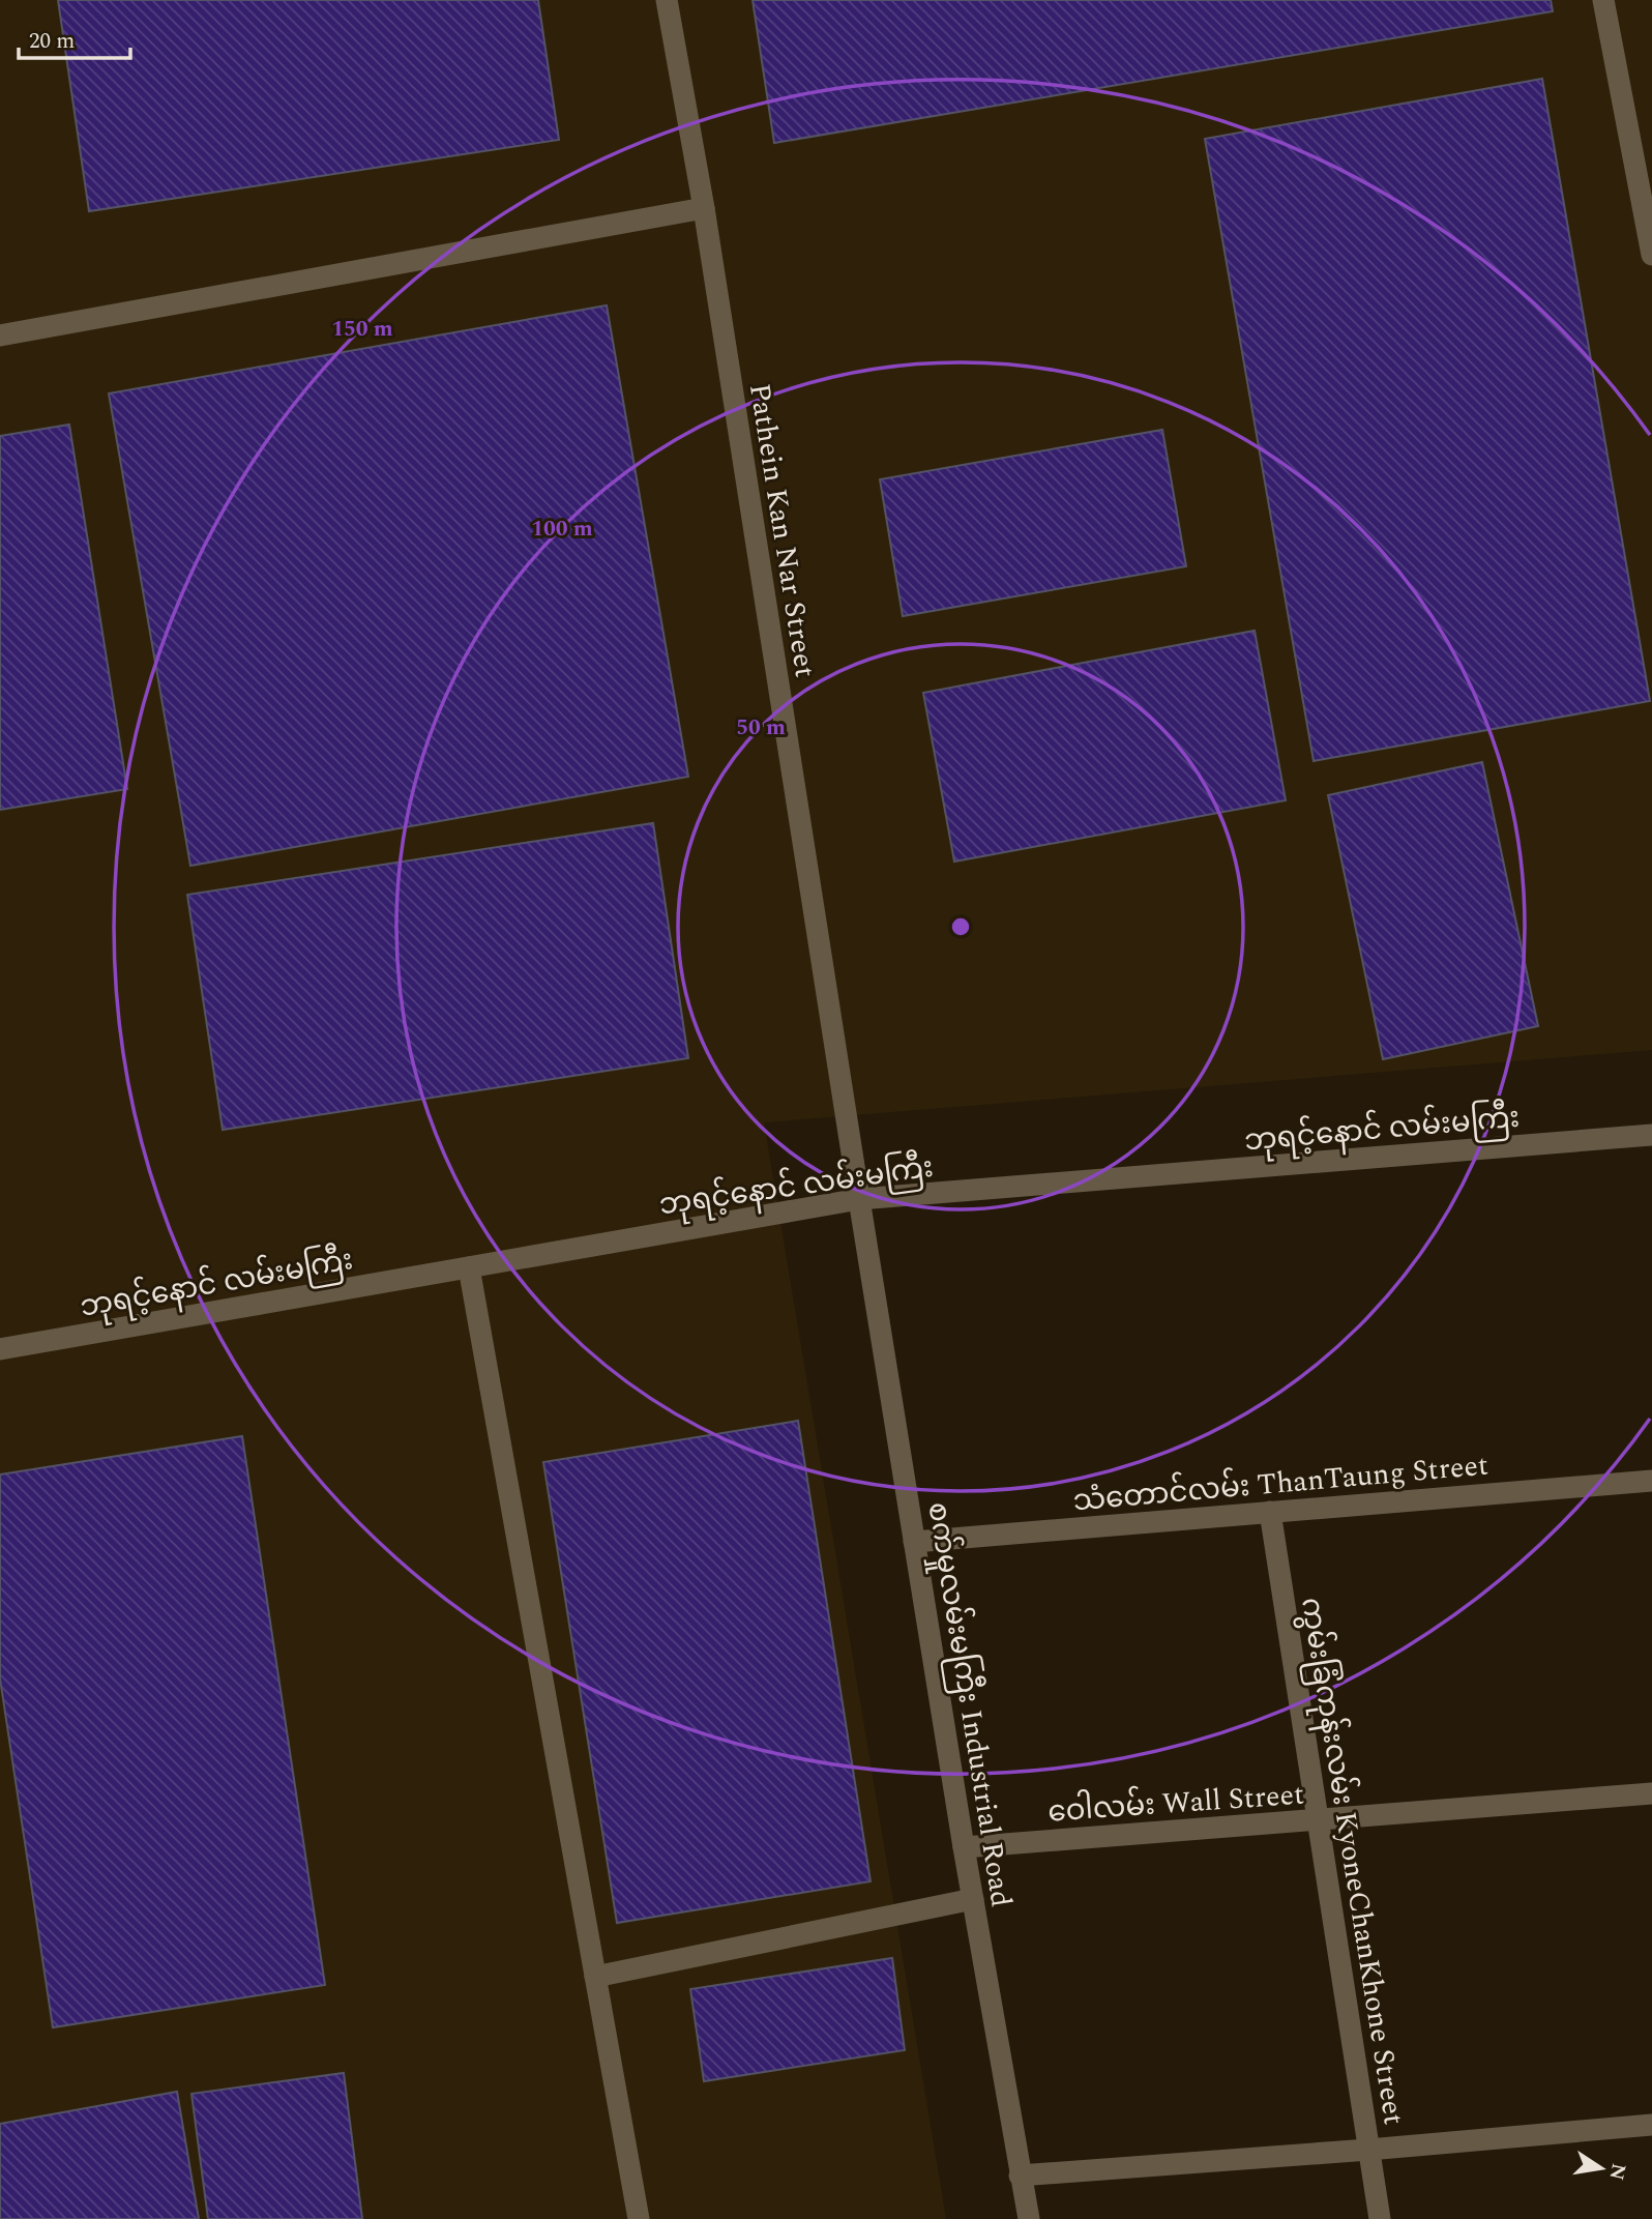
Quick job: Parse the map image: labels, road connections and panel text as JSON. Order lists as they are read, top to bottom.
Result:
{
  "streets": {
    "street": [
      "Pathein Kan Nar Street",
      "ဘုရင့်နောင် လမ်းမကြီး",
      "သံတောင်လမ်း ThanTaung Street",
      "စက်မှုလမ်းမကြီး Industrial Road",
      "ဝေါလမ်း Wall Street",
      "ကွမ်းခြံကုန်းလမ်း KyoneChanKhone Street"
    ]
  },
  "crossings": [
    ["Pathein Kan Nar Street", "ဘုရင့်နောင် လမ်းမကြီး"],
    ["Pathein Kan Nar Street", "စက်မှုလမ်းမကြီး Industrial Road"],
    ["ဘုရင့်နောင် လမ်းမကြီး", "စက်မှုလမ်းမကြီး Industrial Road"],
    ["သံတောင်လမ်း ThanTaung Street", "စက်မှုလမ်းမကြီး Industrial Road"],
    ["သံတောင်လမ်း ThanTaung Street", "ကွမ်းခြံကုန်းလမ်း KyoneChanKhone Street"],
    ["စက်မှုလမ်းမကြီး Industrial Road", "ဝေါလမ်း Wall Street"],
    ["ဝေါလမ်း Wall Street", "ကွမ်းခြံကုန်းလမ်း KyoneChanKhone Street"]
  ],
  "scale_bar": "20 m",
  "north": "right",
  "rings": ["150 m", "100 m", "50 m"]
}
